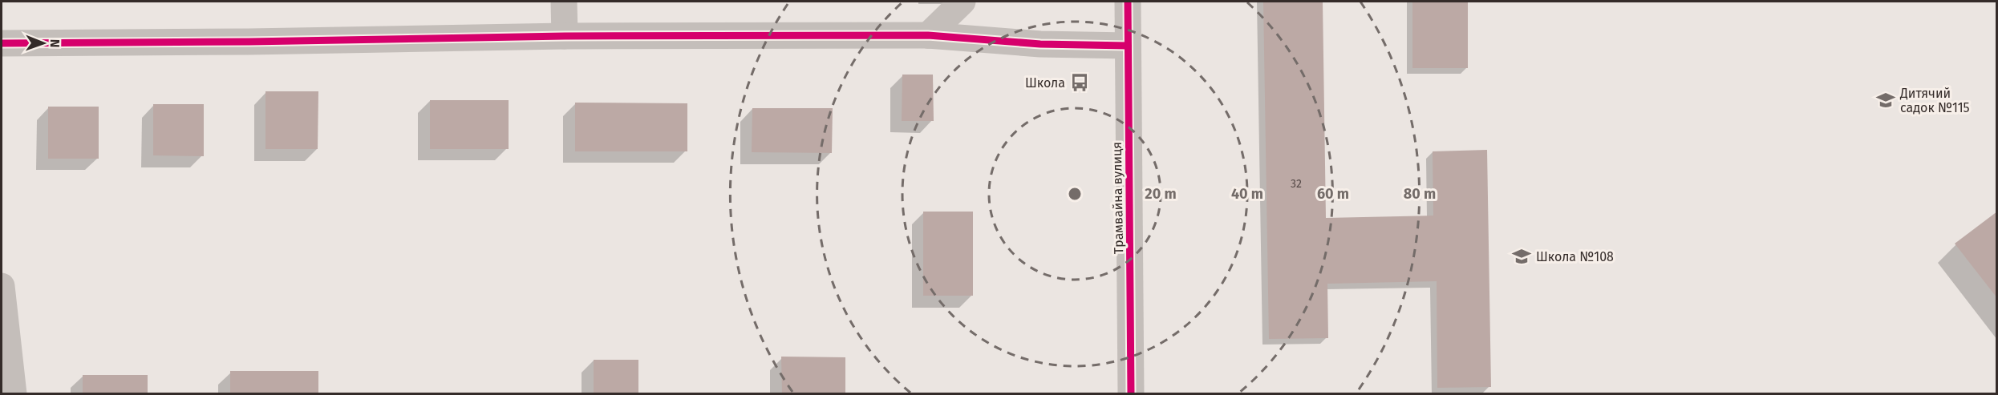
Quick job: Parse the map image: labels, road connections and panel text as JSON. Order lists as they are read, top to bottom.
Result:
{
  "streets": {
    "street": ["Трамвайна вулиця"]
  },
  "places": {
    "bus stop": ["Школа"],
    "school or university": ["Дитячий садок №115", "Школа №108"]
  },
  "house_numbers": ["32"],
  "north": "right",
  "rings": [
    "20 m",
    "40 m",
    "60 m",
    "80 m"
  ]
}
